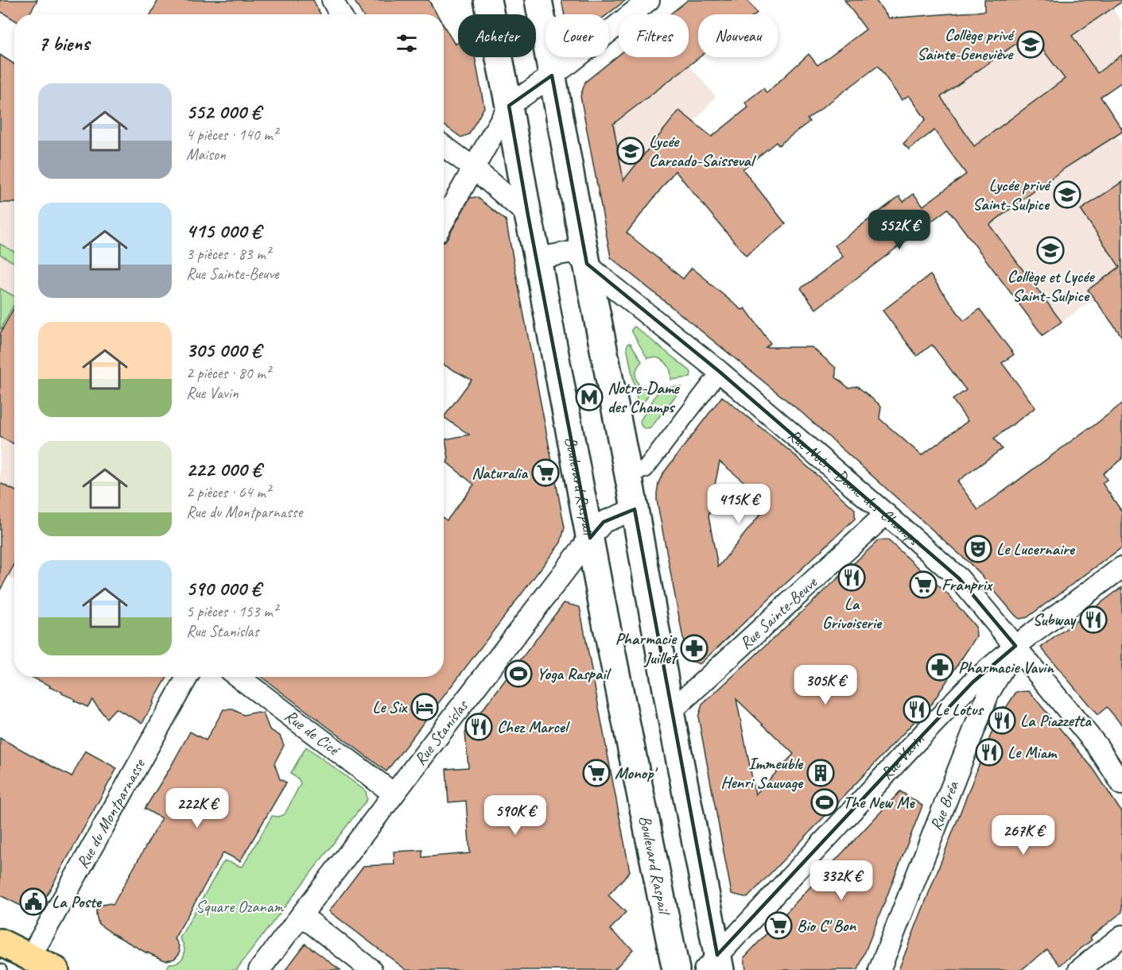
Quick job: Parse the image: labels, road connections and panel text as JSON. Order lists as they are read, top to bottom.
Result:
{
  "streets": {
    "main road": ["Boulevard Raspail"],
    "street": [
      "Rue Notre-Dame-des-Champs",
      "Rue Sainte-Beuve",
      "Rue Stanislas",
      "Rue de Cicé",
      "Rue Vavin",
      "Rue Bréa",
      "Rue du Montparnasse"
    ]
  },
  "crossings": [
    ["Boulevard Raspail", "Rue Notre-Dame-des-Champs"],
    ["Boulevard Raspail", "Rue Stanislas"],
    ["Rue Notre-Dame-des-Champs", "Rue Sainte-Beuve"],
    ["Rue Notre-Dame-des-Champs", "Rue Vavin"],
    ["Rue Notre-Dame-des-Champs", "Rue Bréa"],
    ["Rue Stanislas", "Rue de Cicé"],
    ["Rue Vavin", "Rue Bréa"]
  ],
  "parks": ["Square Ozanam"],
  "places": {
    "school or university": [
      "Collège privé Sainte-Geneviève",
      "Lycée Carcado-Saisseval",
      "Lycée privé Saint-Sulpice",
      "Collège et Lycée Saint-Sulpice"
    ],
    "metro station": ["Notre-Dame des Champs"],
    "supermarket": [
      "Naturalia",
      "Franprix",
      "Monop'",
      "Bio C' Bon"
    ],
    "theatre": ["Le Lucernaire"],
    "restaurant": [
      "La Grivoiserie",
      "Subway",
      "Le Lotus",
      "La Piazzetta",
      "Chez Marcel",
      "Le Miam"
    ],
    "pharmacy": ["Pharmacie Juillet", "Pharmacie Vavin"],
    "sports": ["Yoga Raspail", "The New Me"],
    "hotel": ["Le Six"],
    "building": ["Immeuble Henri Sauvage"],
    "public building": ["La Poste"]
  },
  "page": {
    "chip": [
      "Acheter",
      "Louer",
      "Filtres",
      "Nouveau"
    ],
    "heading": "7 biens",
    "list": [
      {
        "name": "552 000 €",
        "note": "4 pièces · 140 m² · Maison"
      },
      {
        "name": "415 000 €",
        "note": "3 pièces · 83 m² · Rue Sainte-Beuve"
      },
      {
        "name": "305 000 €",
        "note": "2 pièces · 80 m² · Rue Vavin"
      },
      {
        "name": "222 000 €",
        "note": "2 pièces · 64 m² · Rue du Montparnasse"
      },
      {
        "name": "590 000 €",
        "note": "5 pièces · 153 m² · Rue Stanislas"
      }
    ],
    "price": [
      "552K €",
      "415K €",
      "305K €",
      "222K €",
      "590K €",
      "267K €",
      "332K €"
    ]
  }
}
